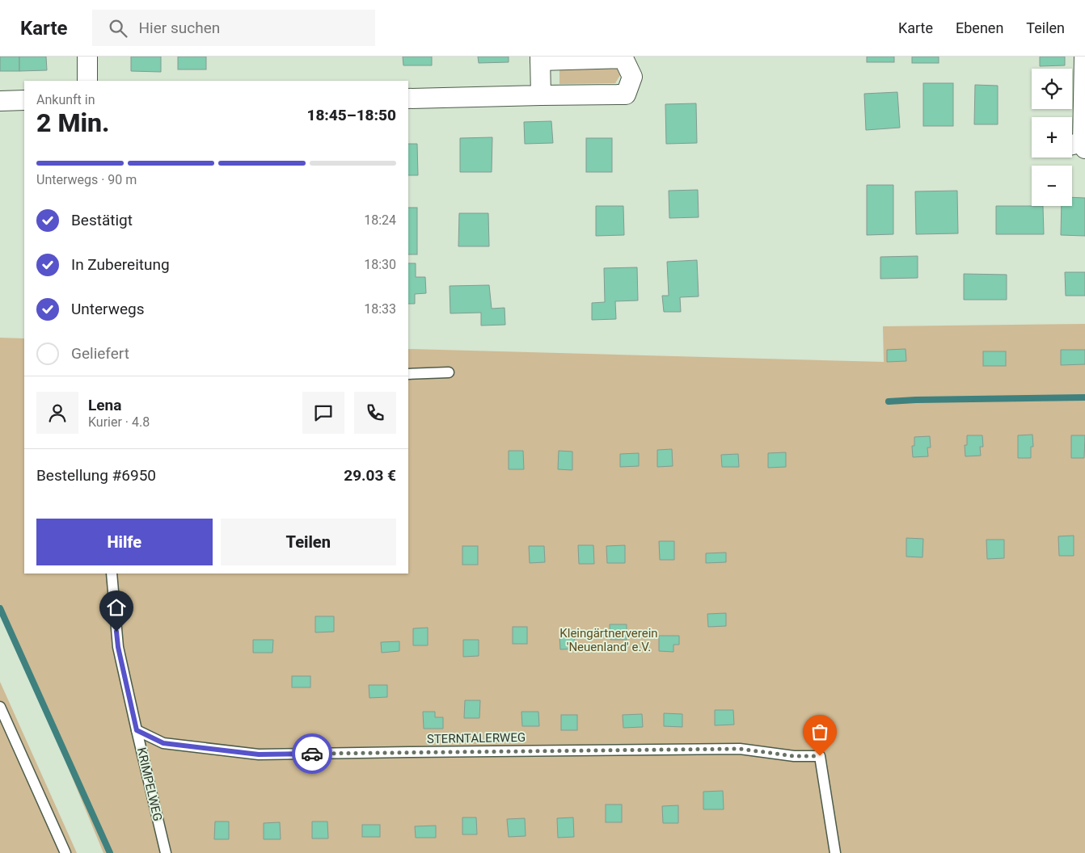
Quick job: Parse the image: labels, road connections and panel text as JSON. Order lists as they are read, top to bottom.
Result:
{
  "streets": {
    "lane": ["STERNTALERWEG", "KRIMPELWEG"]
  },
  "crossings": [
    ["STERNTALERWEG", "KRIMPELWEG"]
  ],
  "parks": ["Kleingärtnerverein 'Neuenland' e.V."],
  "page": {
    "header": "Karte",
    "search": "Hier suchen",
    "nav": ["Karte", "Ebenen", "Teilen"],
    "map_buttons": ["+", "−"],
    "heading": ["2 Min.", "Ankunft in", "18:45–18:50"],
    "panel": [
      "Lena",
      "Kurier · 4.8",
      "Bestellung #6950",
      "29.03 €"
    ],
    "bar": "Unterwegs · 90 m",
    "list": [
      ["Bestätigt", "18:24"],
      ["In Zubereitung", "18:30"],
      ["Unterwegs", "18:33"],
      "Geliefert"
    ],
    "buttons": ["Hilfe", "Teilen"]
  }
}
